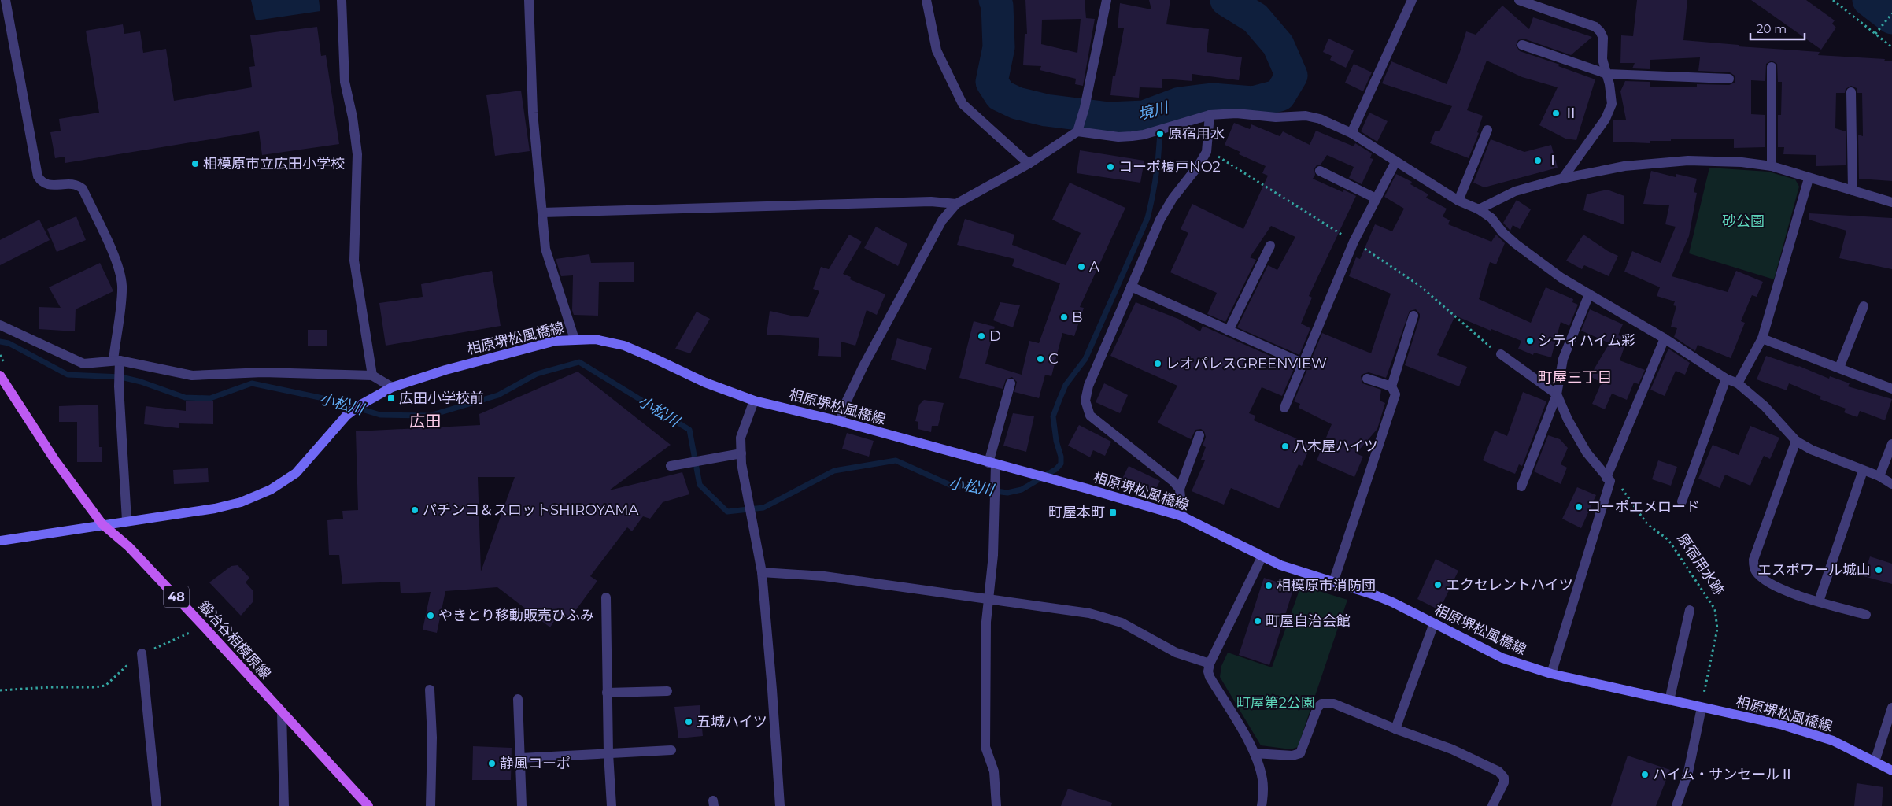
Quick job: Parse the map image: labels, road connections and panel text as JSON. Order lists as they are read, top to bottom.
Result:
{
  "streets": {
    "main road": ["48", "鍛冶谷相模原線"],
    "street": ["相原堺松風橋線"],
    "path": ["原宿用水跡"]
  },
  "crossings": [
    ["相原堺松風橋線", "原宿用水跡"],
    ["相原堺松風橋線", "鍛冶谷相模原線"]
  ],
  "districts": ["町屋三丁目", "広田"],
  "water": ["境川", "小松川"],
  "parks": ["砂公園", "町屋第2公園"],
  "places": {
    "other": [
      "Ⅱ",
      "原宿用水",
      "Ⅰ",
      "相模原市立広田小学校",
      "コーポ榎戸NO2",
      "A",
      "B",
      "D",
      "シティハイム彩",
      "C",
      "レオパレスGREENVIEW",
      "八木屋ハイツ",
      "コーポエメロード",
      "パチンコ＆スロットSHIROYAMA",
      "エスポワール城山",
      "エクセレントハイツ",
      "相模原市消防団",
      "やきとり移動販売ひふみ",
      "町屋自治会館",
      "五城ハイツ",
      "静風コーポ",
      "ハイム・サンセールⅡ"
    ],
    "transit": ["広田小学校前", "町屋本町"]
  },
  "scale_bar": "20 m"
}
